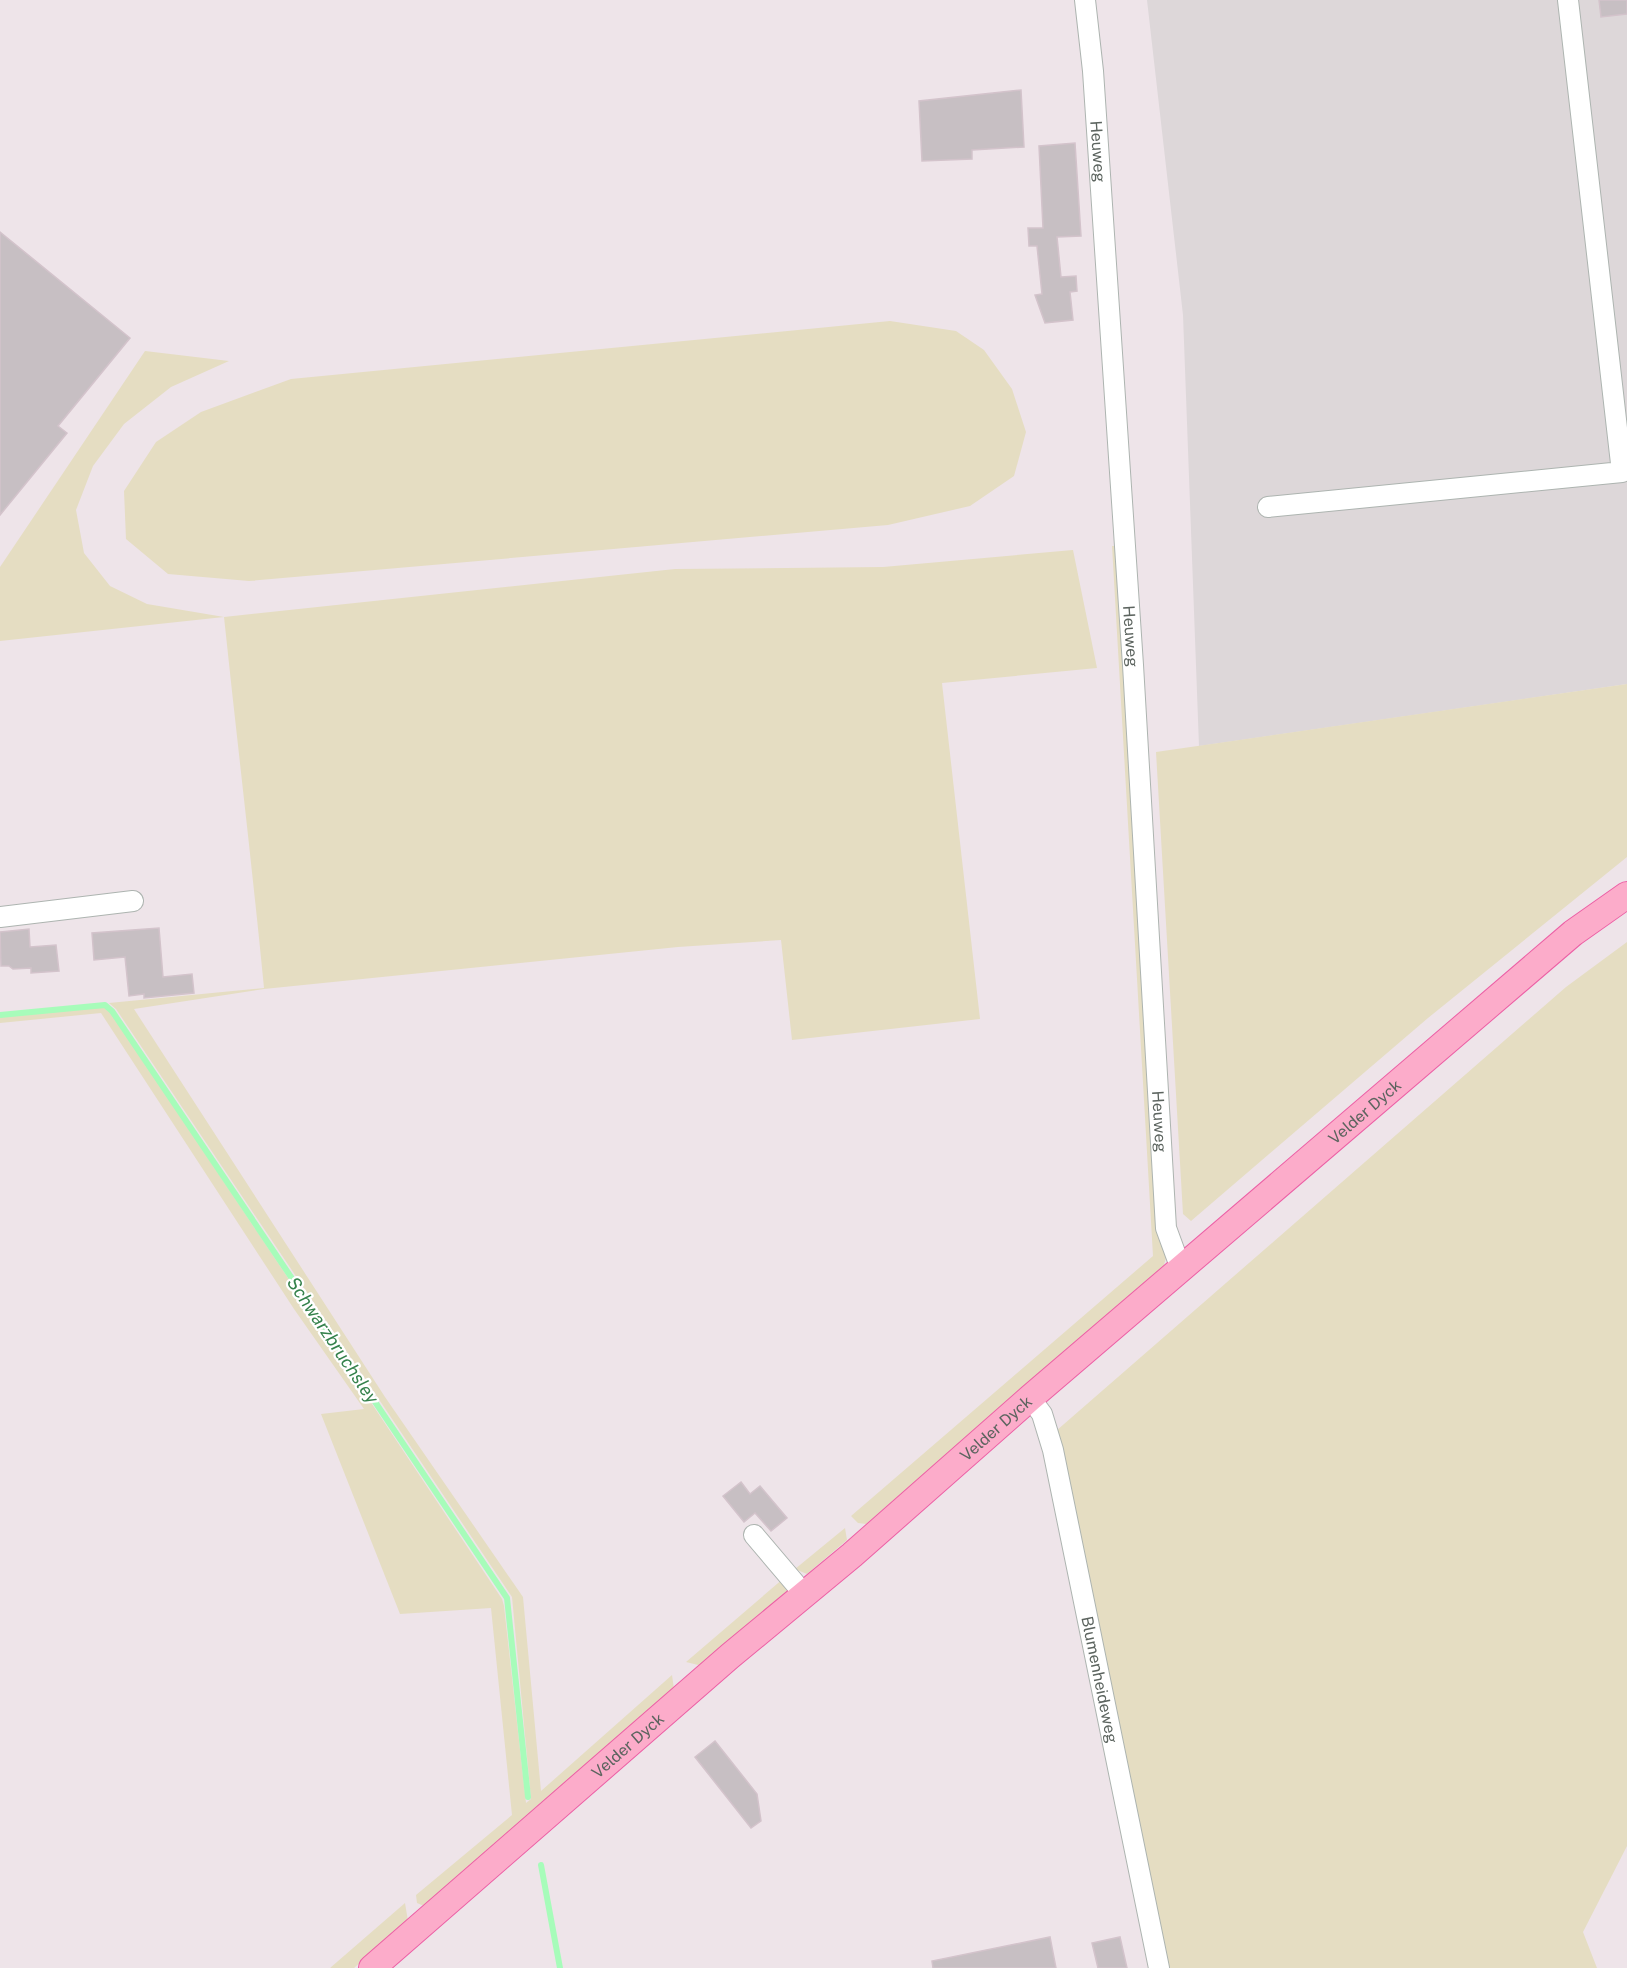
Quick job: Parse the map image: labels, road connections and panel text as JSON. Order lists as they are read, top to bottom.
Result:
{
  "streets": {
    "main road": ["Velder Dyck"],
    "street": ["Heuweg", "Blumenheideweg"]
  },
  "crossings": [
    ["Heuweg", "Velder Dyck"],
    ["Velder Dyck", "Blumenheideweg"]
  ],
  "water": ["Schwarzbruchsley"]
}
